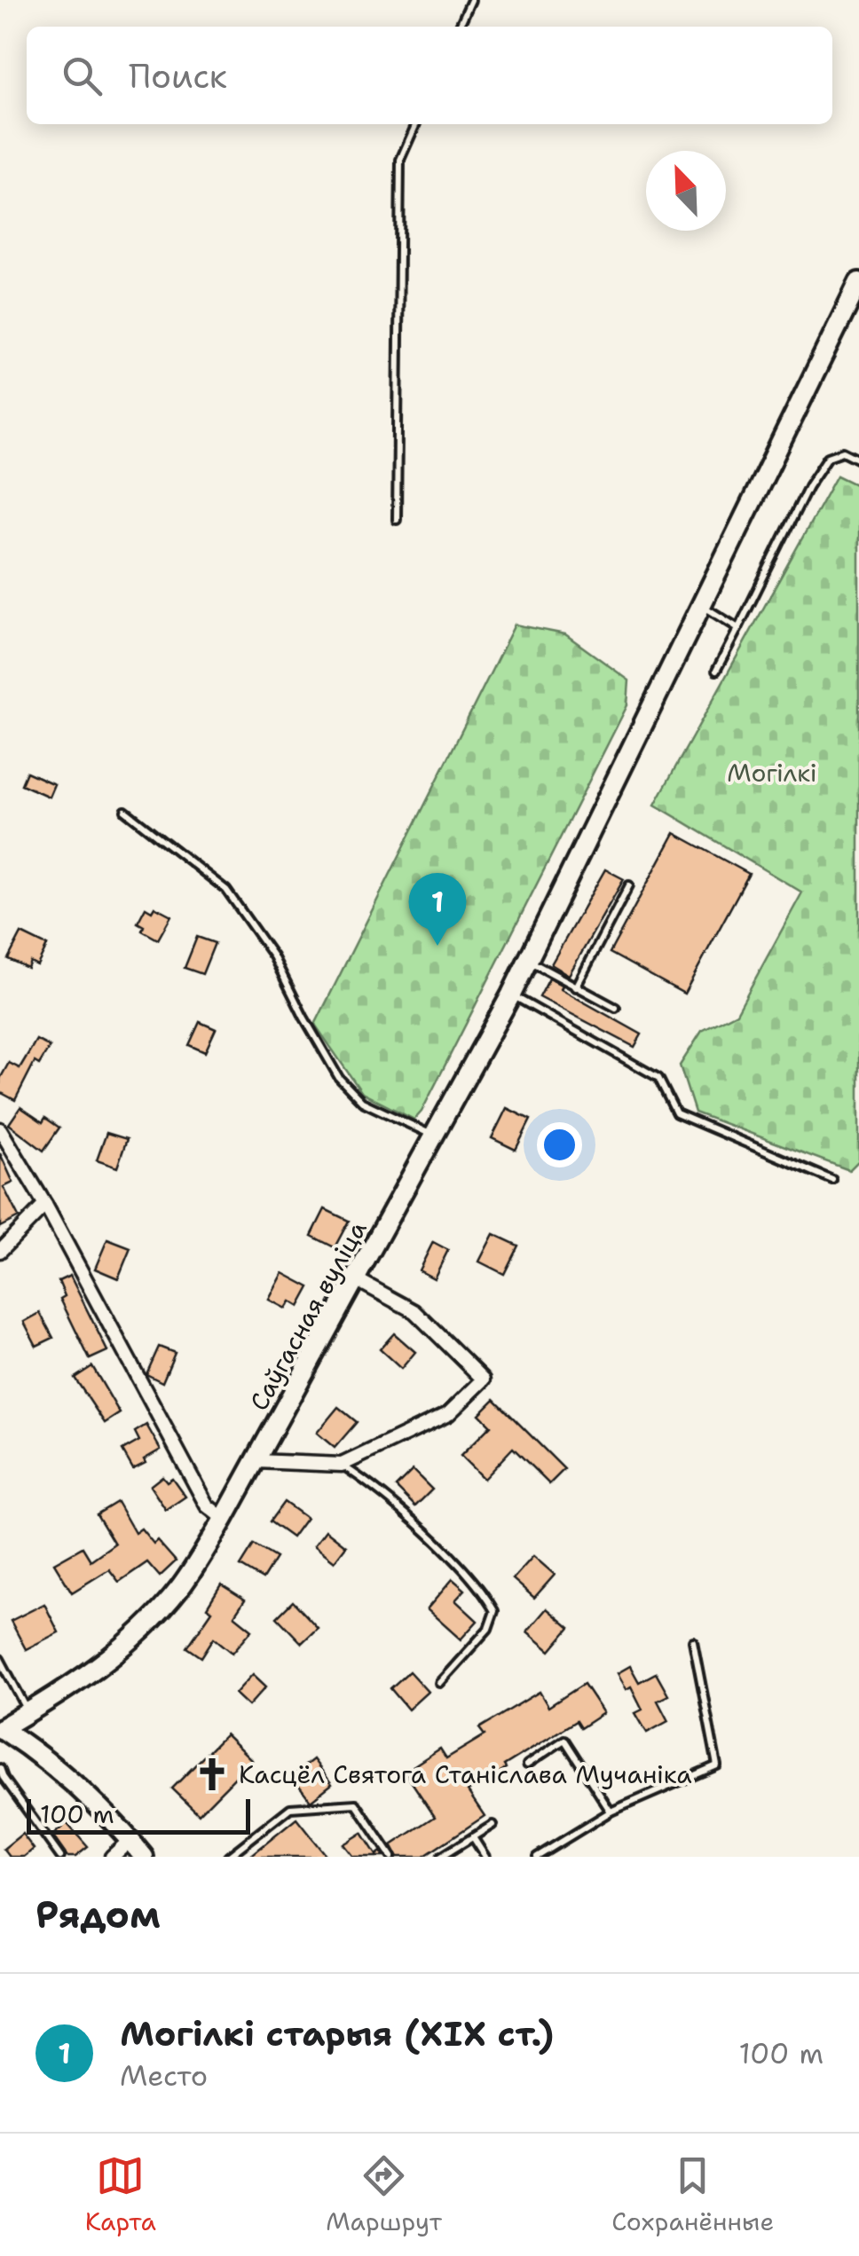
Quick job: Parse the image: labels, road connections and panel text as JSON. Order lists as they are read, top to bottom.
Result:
{
  "streets": {
    "main road": ["Саўгасная вуліца"]
  },
  "parks": ["Могілкі"],
  "places": {
    "church": ["Касцёл Святога Станіслава Мучаніка"]
  },
  "scale_bar": "100 m",
  "north": "top left",
  "page": {
    "search": "Поиск",
    "pins": "1",
    "scale": "100 m",
    "heading": "Рядом",
    "list": [
      {
        "mark": "1",
        "name": "Могілкі старыя (XIX ст.)",
        "note": "Место",
        "value": "100 m"
      }
    ],
    "nav": ["Карта", "Маршрут", "Сохранённые"]
  }
}
